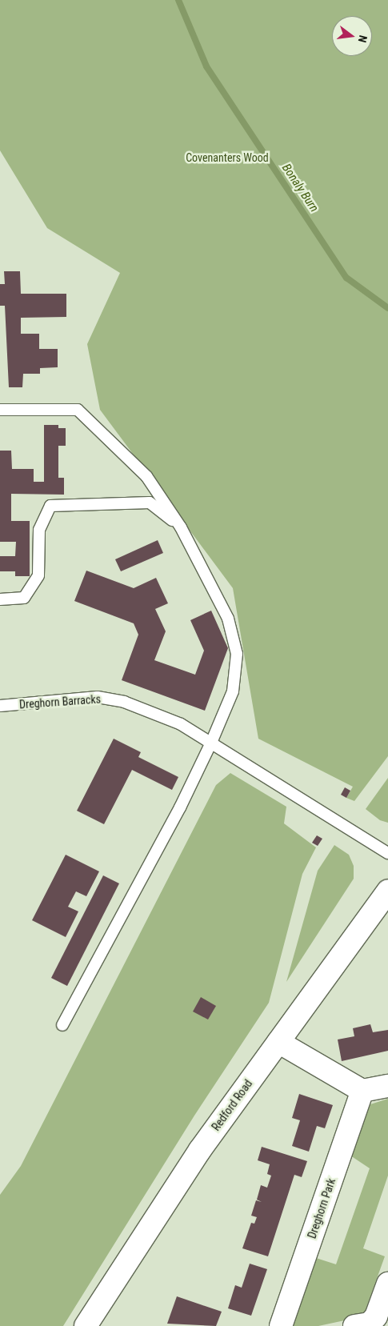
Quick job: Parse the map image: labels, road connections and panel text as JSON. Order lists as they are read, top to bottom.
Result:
{
  "streets": {
    "main road": ["Redford Road", "Dreghorn Park"],
    "lane": ["Dreghorn Barracks"]
  },
  "water": ["Bonaly Burn"],
  "parks": ["Covenanters Wood"],
  "north": "right"
}
